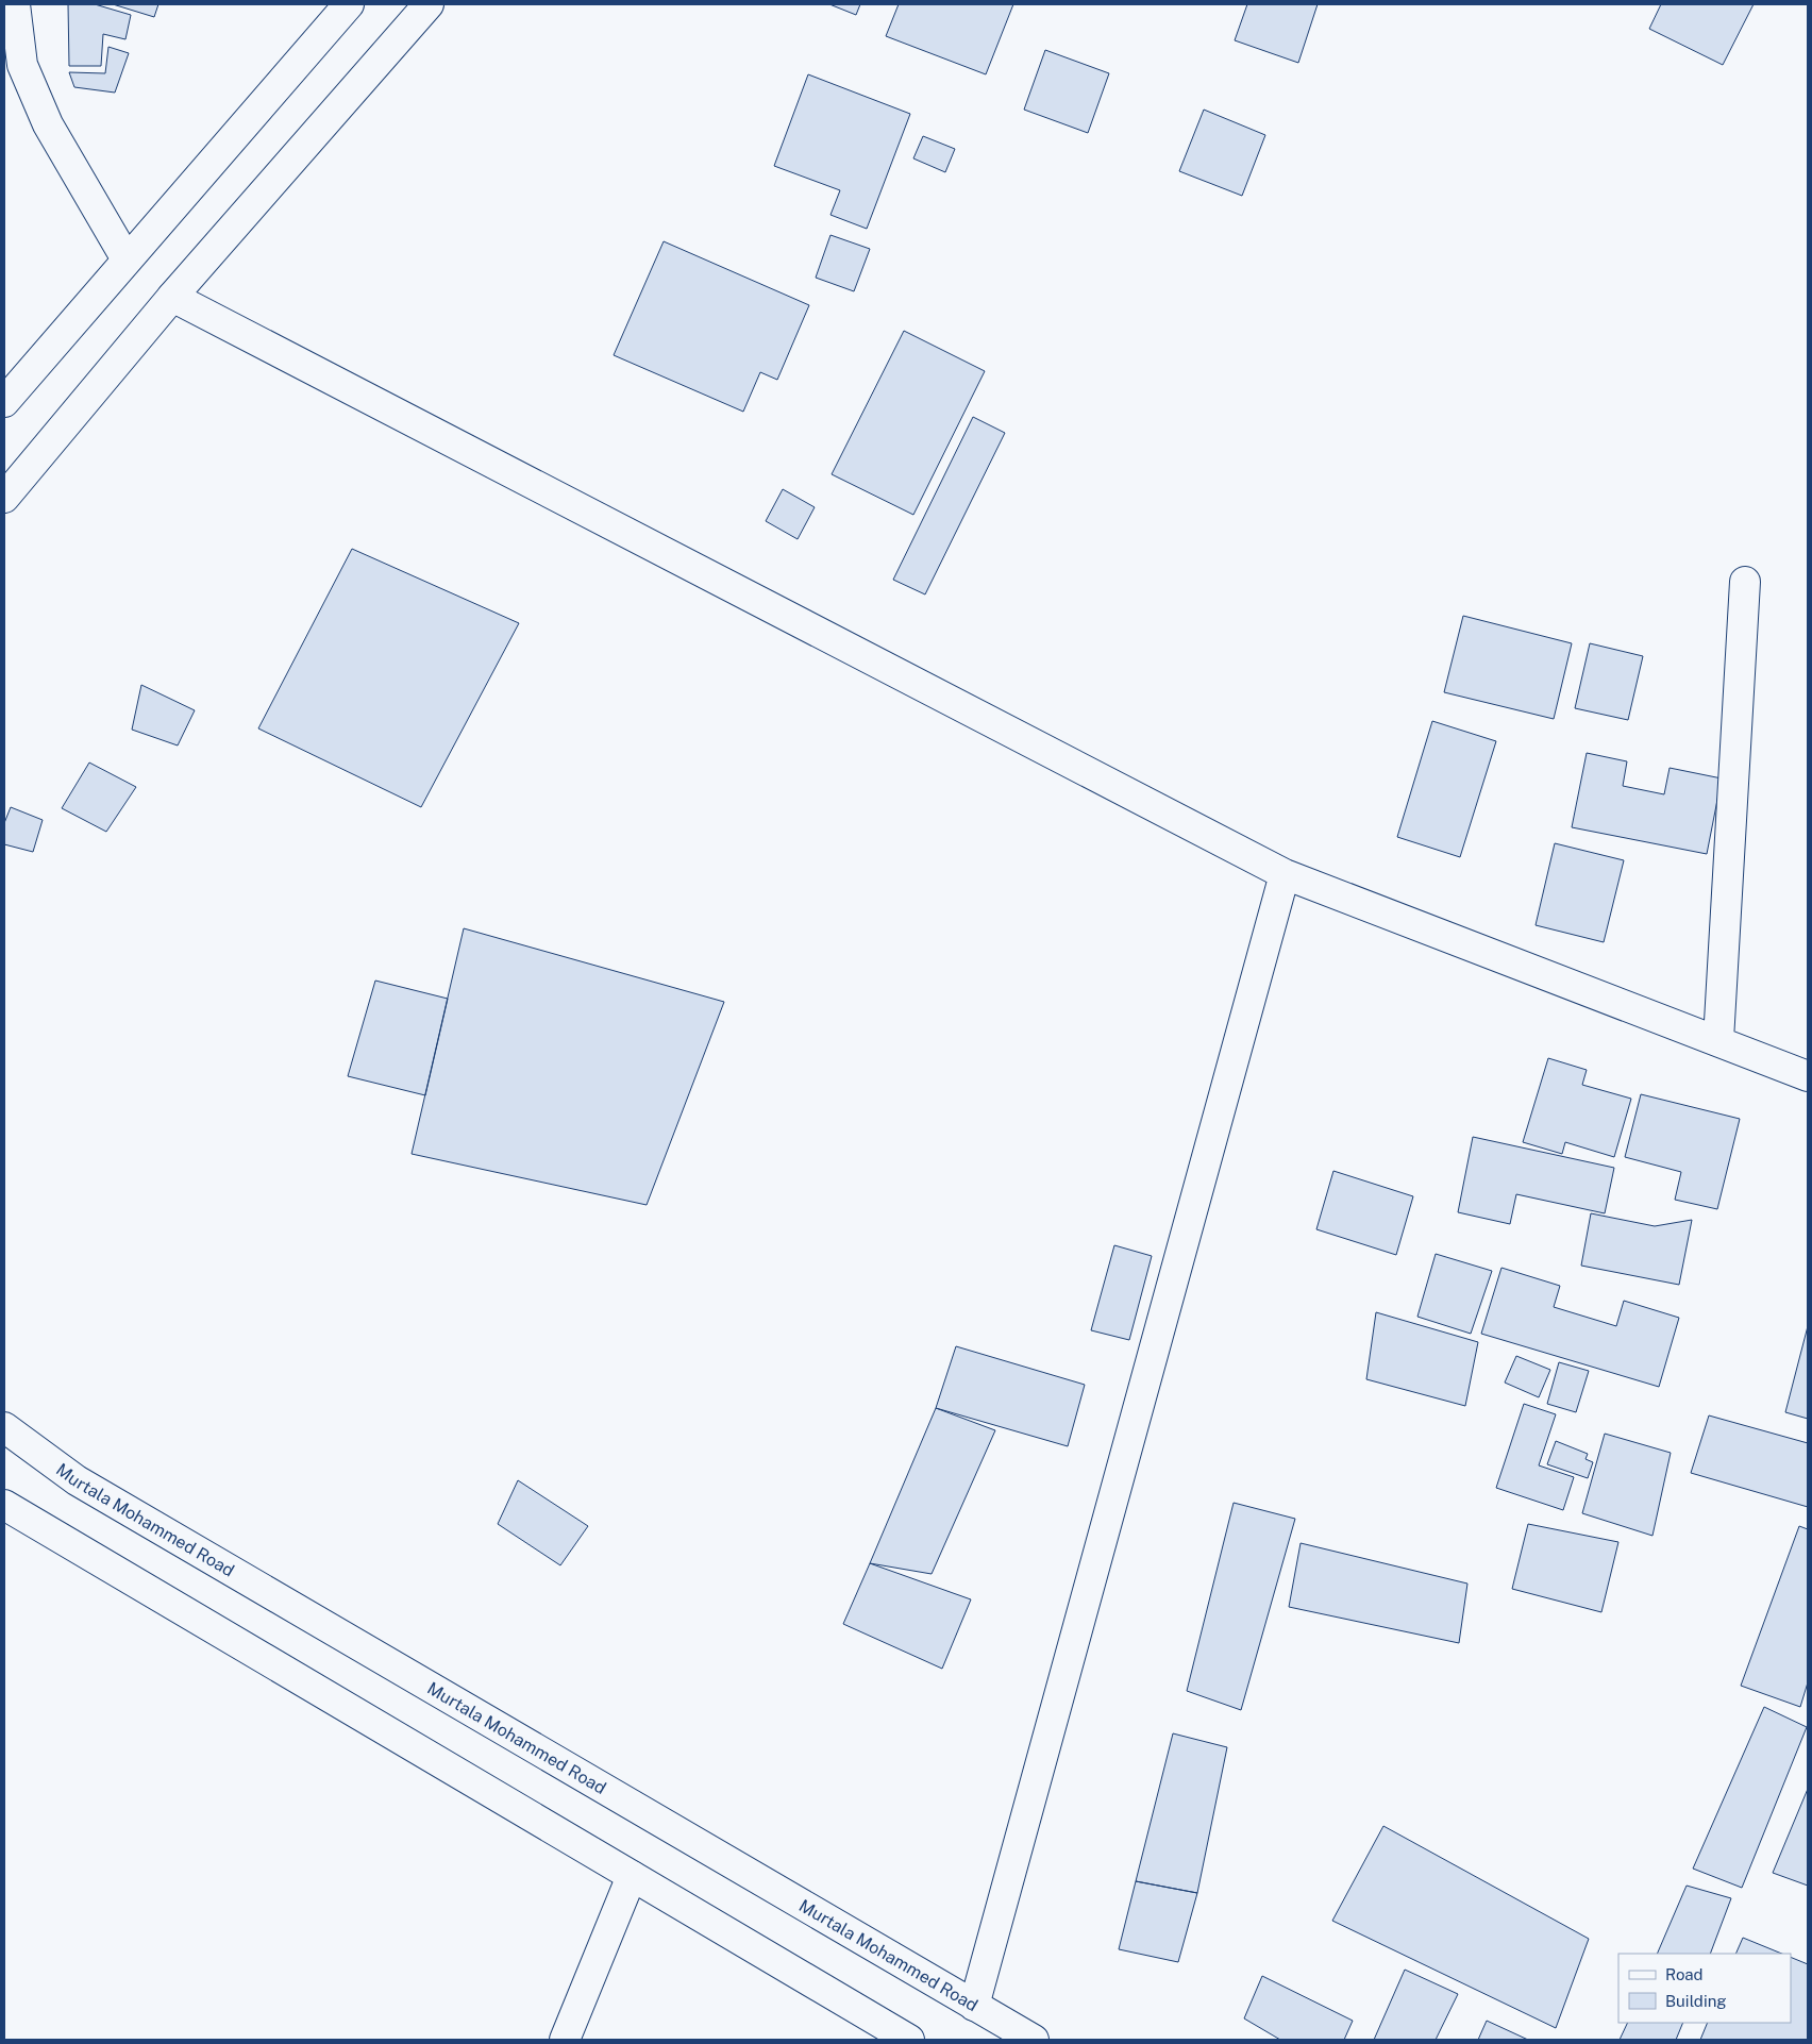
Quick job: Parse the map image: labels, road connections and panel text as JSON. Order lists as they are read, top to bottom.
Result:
{
  "streets": {
    "street": ["Murtala Mohammed Road"]
  },
  "legend": ["Road", "Building"]
}
